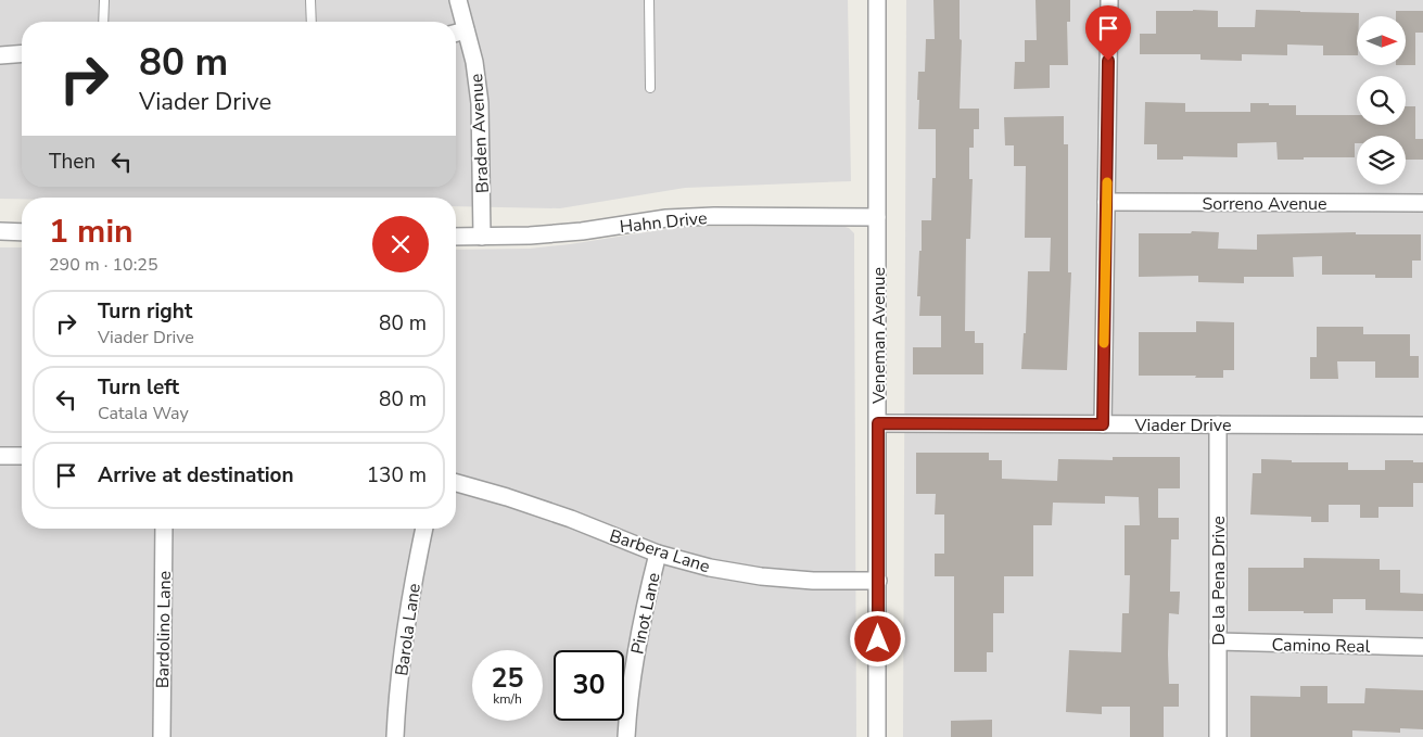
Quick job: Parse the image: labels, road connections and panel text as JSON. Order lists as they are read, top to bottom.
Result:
{
  "streets": {
    "street": [
      "Braden Avenue",
      "Sorreno Avenue",
      "Hahn Drive",
      "Veneman Avenue",
      "Viader Drive",
      "Barbera Lane",
      "De la Pena Drive",
      "Pinot Lane",
      "Bardolino Lane",
      "Barola Lane",
      "Camino Real"
    ]
  },
  "crossings": [
    ["Braden Avenue", "Hahn Drive"],
    ["Hahn Drive", "Veneman Avenue"],
    ["Veneman Avenue", "Viader Drive"],
    ["Veneman Avenue", "Barbera Lane"],
    ["Viader Drive", "De la Pena Drive"],
    ["Barbera Lane", "Pinot Lane"],
    ["De la Pena Drive", "Camino Real"]
  ],
  "north": "right",
  "page": {
    "turn": ["80 m", "Viader Drive"],
    "then": "Then",
    "heading": ["1 min", "290 m · 10:25"],
    "list": [
      {
        "name": "Turn right",
        "note": "Viader Drive",
        "value": "80 m"
      },
      {
        "name": "Turn left",
        "note": "Catala Way",
        "value": "80 m"
      },
      {
        "name": "Arrive at destination",
        "value": "130 m"
      }
    ],
    "speed": "25 km/h",
    "limit": "30"
  }
}
